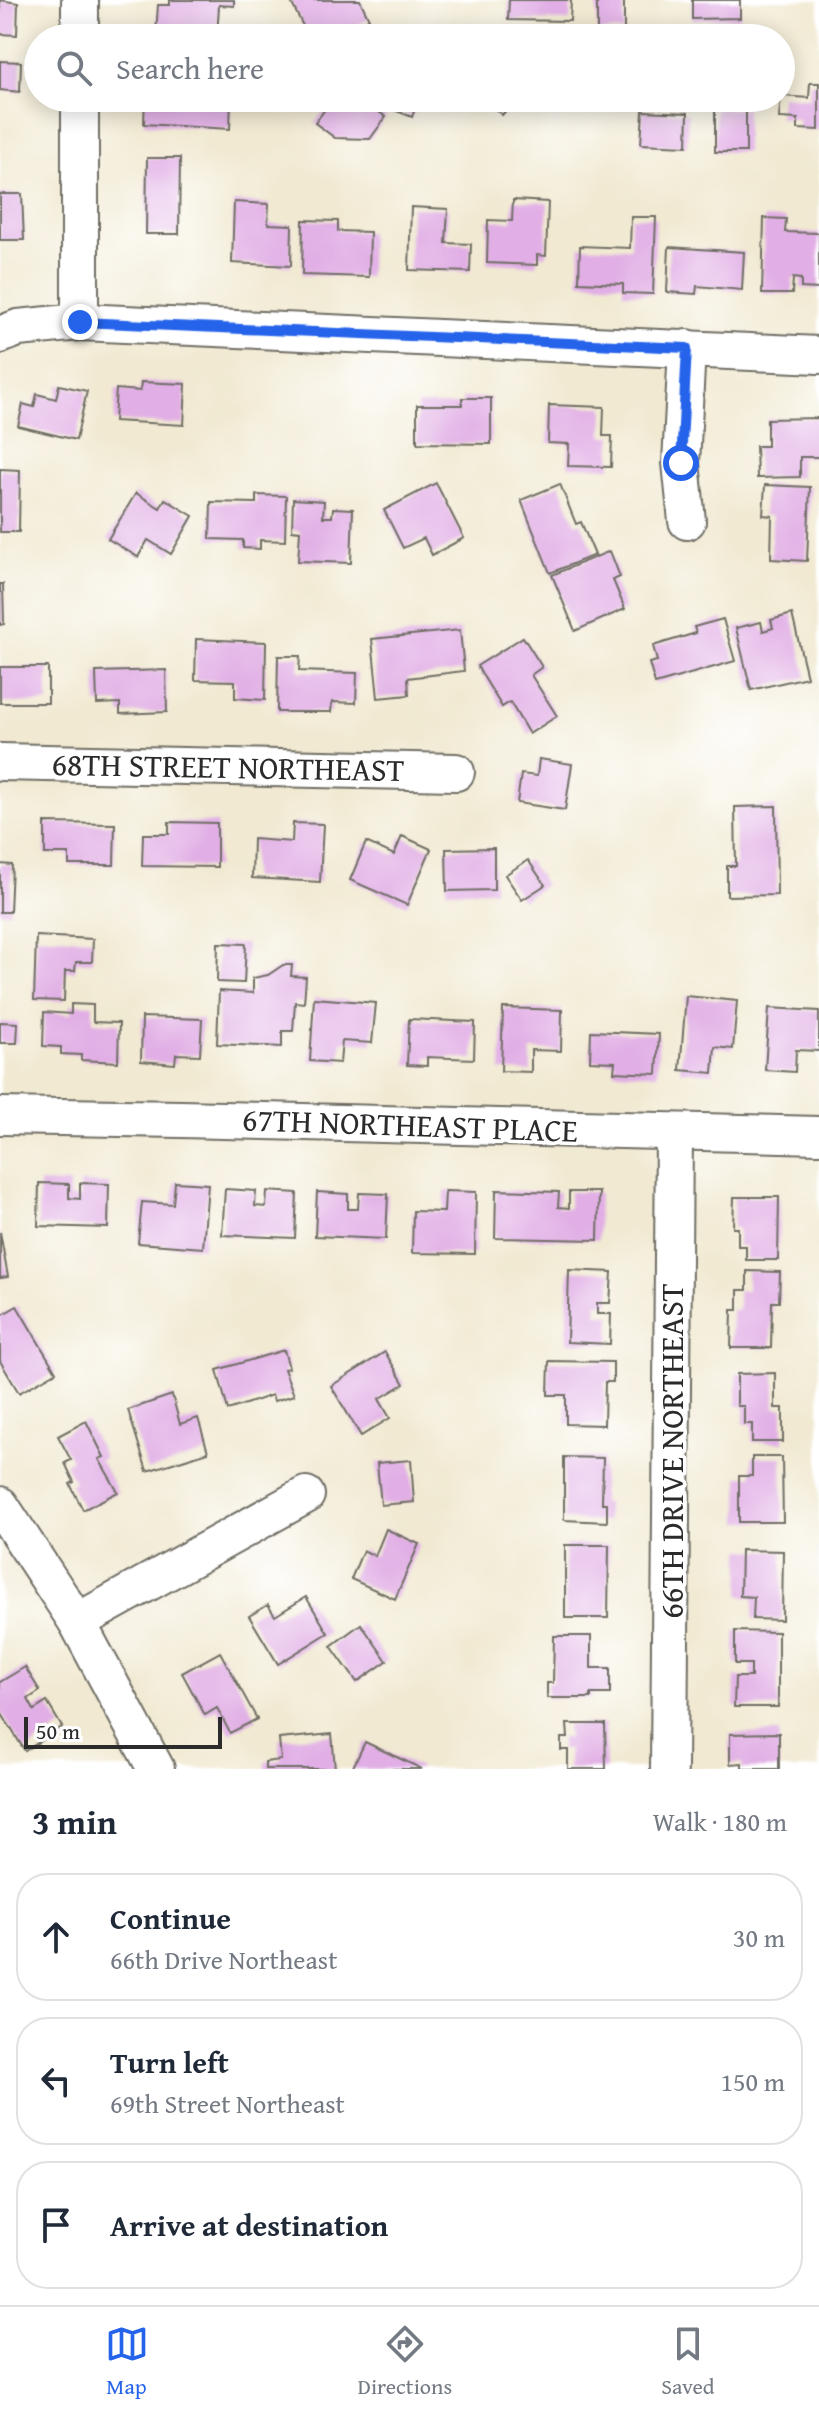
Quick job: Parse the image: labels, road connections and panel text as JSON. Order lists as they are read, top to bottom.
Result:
{
  "streets": {
    "street": ["68TH STREET NORTHEAST", "67TH NORTHEAST PLACE", "66TH DRIVE NORTHEAST"]
  },
  "crossings": [
    ["67TH NORTHEAST PLACE", "66TH DRIVE NORTHEAST"]
  ],
  "scale_bar": "50 m",
  "page": {
    "search": "Search here",
    "scale": "50 m",
    "heading": ["3 min", "Walk · 180 m"],
    "list": [
      ["Continue", "66th Drive Northeast", "30 m"],
      ["Turn left", "69th Street Northeast", "150 m"],
      "Arrive at destination"
    ],
    "nav": ["Map", "Directions", "Saved"]
  }
}
